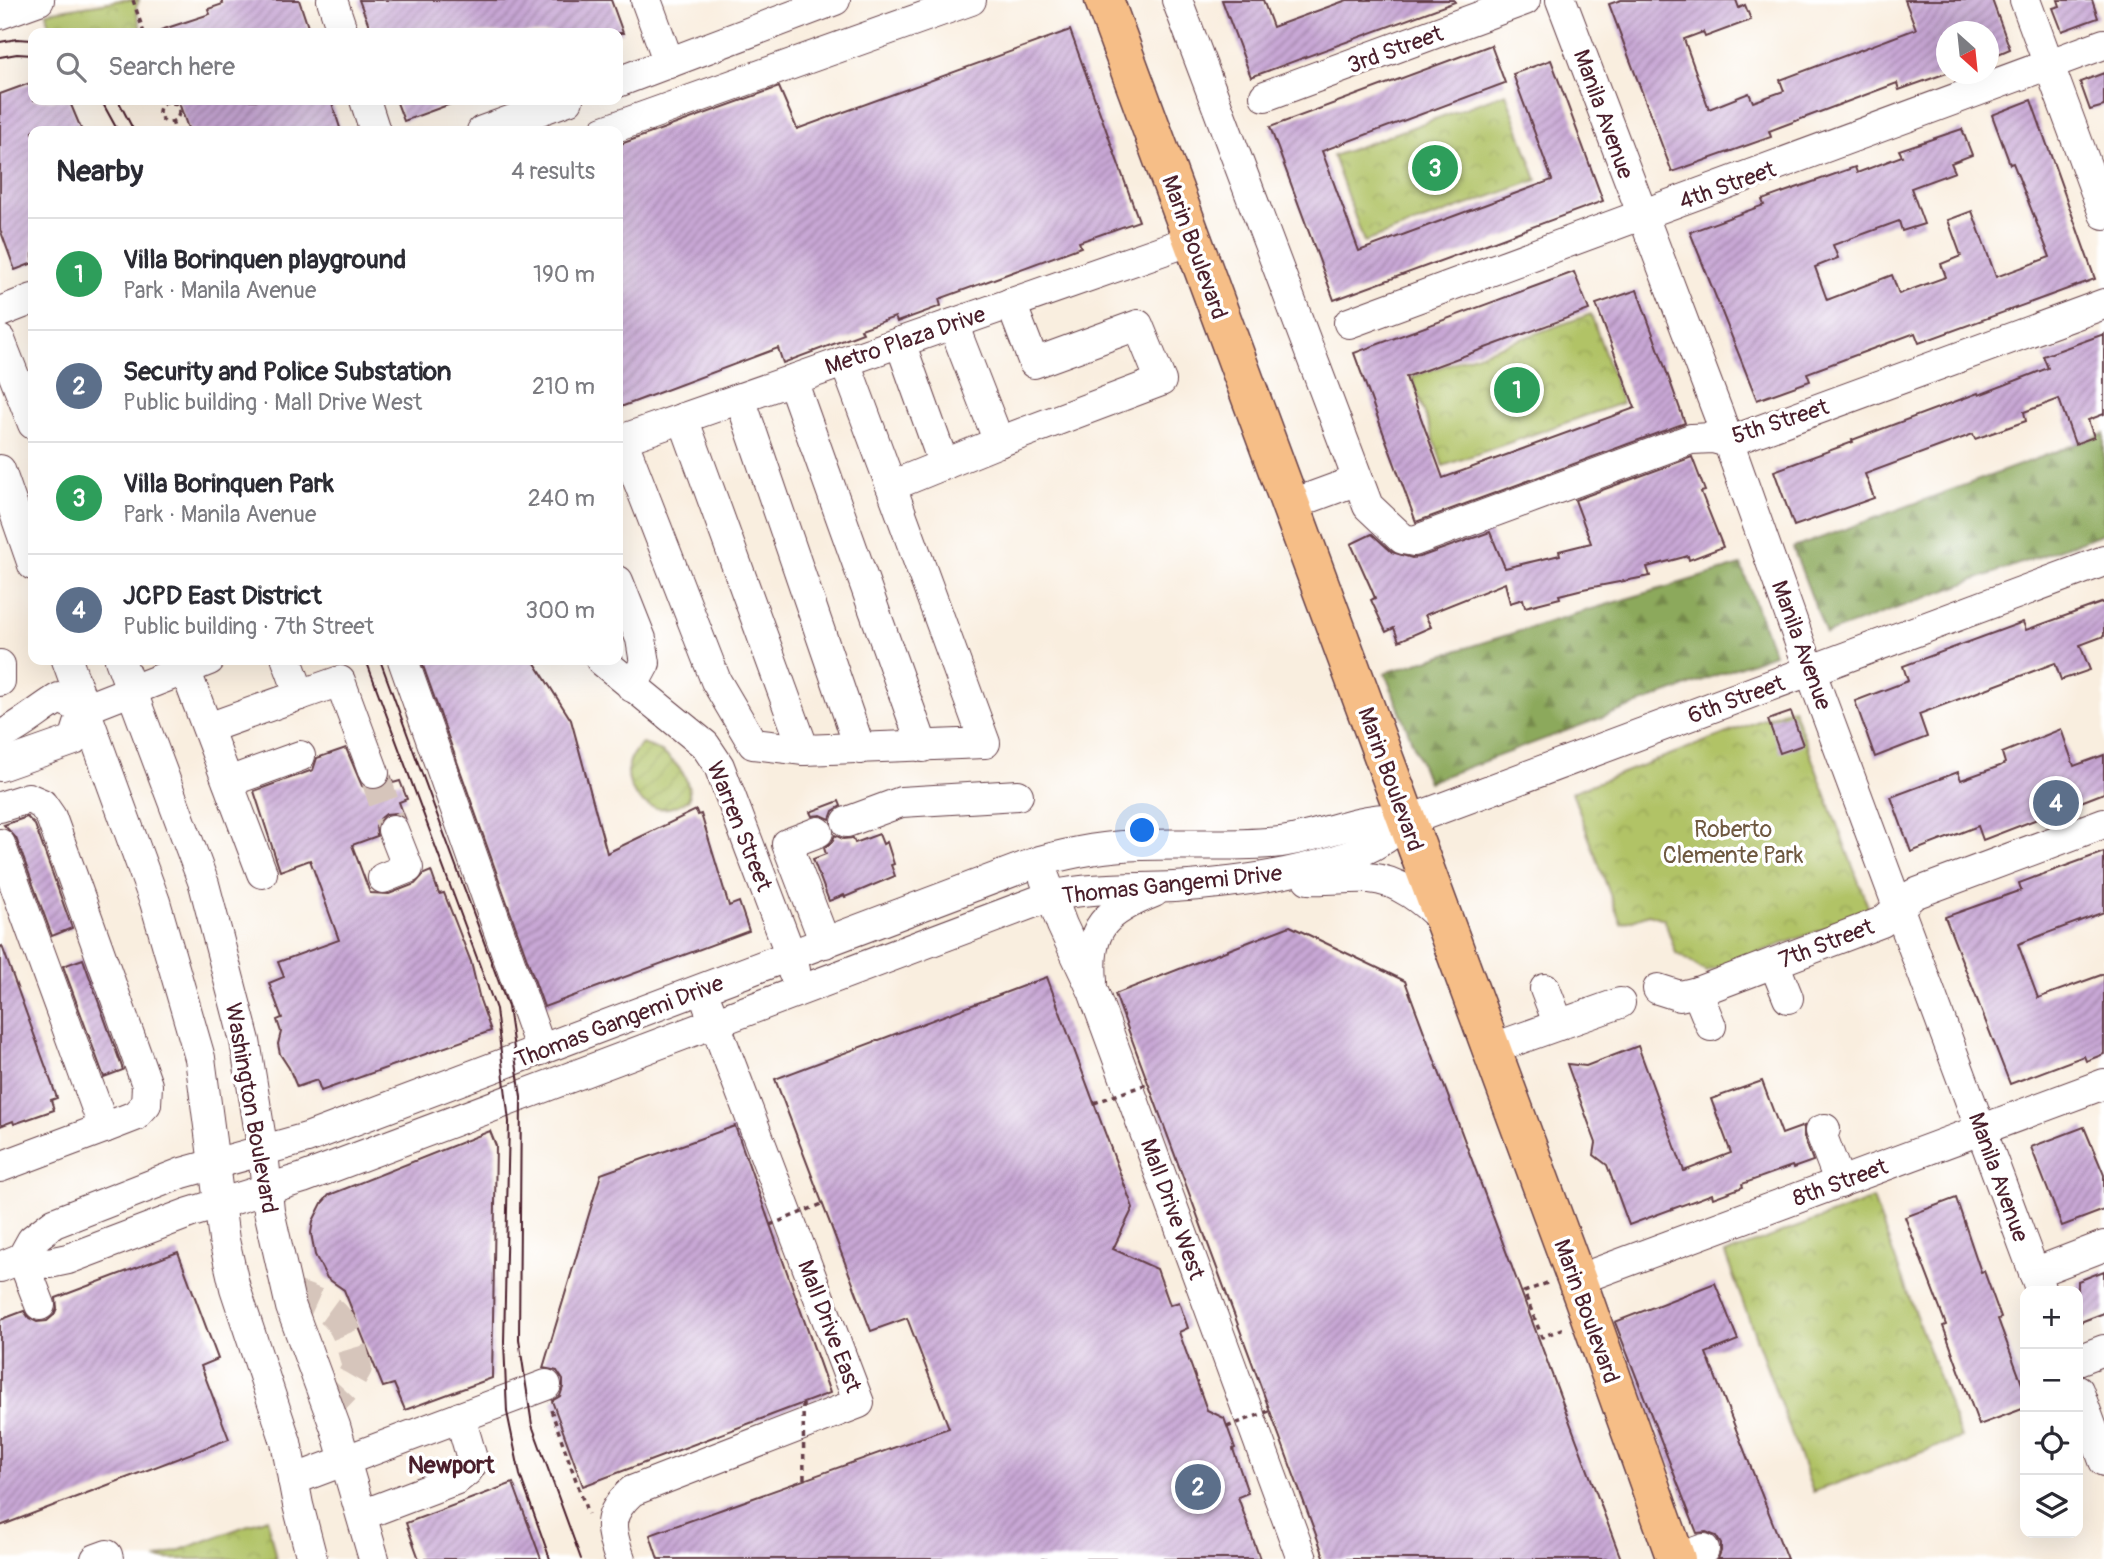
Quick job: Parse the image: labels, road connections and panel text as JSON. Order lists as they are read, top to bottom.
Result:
{
  "streets": {
    "main road": ["Marin Boulevard"],
    "street": [
      "3rd Street",
      "Manila Avenue",
      "4th Street",
      "Metro Plaza Drive",
      "5th Street",
      "6th Street",
      "Warren Street",
      "Thomas Gangemi Drive",
      "7th Street",
      "Washington Boulevard",
      "8th Street",
      "Mall Drive West",
      "Mall Drive East"
    ]
  },
  "crossings": [
    ["Manila Avenue", "4th Street"],
    ["Manila Avenue", "5th Street"],
    ["Manila Avenue", "6th Street"],
    ["Manila Avenue", "7th Street"],
    ["Manila Avenue", "8th Street"],
    ["Marin Boulevard", "Metro Plaza Drive"],
    ["Marin Boulevard", "6th Street"],
    ["Marin Boulevard", "Thomas Gangemi Drive"],
    ["Marin Boulevard", "8th Street"],
    ["6th Street", "Thomas Gangemi Drive"],
    ["Warren Street", "Thomas Gangemi Drive"],
    ["Thomas Gangemi Drive", "Washington Boulevard"],
    ["Thomas Gangemi Drive", "Mall Drive West"],
    ["Thomas Gangemi Drive", "Mall Drive East"]
  ],
  "districts": ["Newport"],
  "parks": ["Roberto Clemente Park"],
  "north": "bottom right",
  "page": {
    "search": "Search here",
    "heading": ["Nearby", "4 results"],
    "pins": [
      "3",
      "1",
      "4",
      "2"
    ],
    "list": [
      {
        "mark": "1",
        "name": "Villa Borinquen playground",
        "note": "Park · Manila Avenue",
        "value": "190 m"
      },
      {
        "mark": "2",
        "name": "Security and Police Substation",
        "note": "Public building · Mall Drive West",
        "value": "210 m"
      },
      {
        "mark": "3",
        "name": "Villa Borinquen Park",
        "note": "Park · Manila Avenue",
        "value": "240 m"
      },
      {
        "mark": "4",
        "name": "JCPD East District",
        "note": "Public building · 7th Street",
        "value": "300 m"
      }
    ],
    "map_buttons": ["+", "−"]
  }
}
